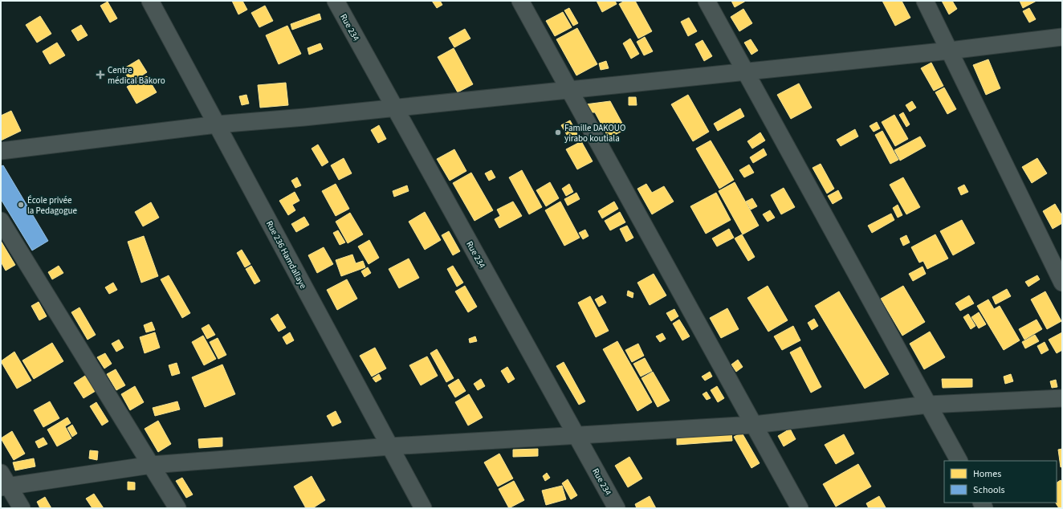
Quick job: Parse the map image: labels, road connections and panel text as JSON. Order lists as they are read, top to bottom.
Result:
{
  "streets": {
    "street": ["Rue 234", "Rue 236 Hamdallaye"]
  },
  "places": {
    "health": ["Centre médical Bakoro"],
    "other": ["Famille DAKOUO yirabo koutiala", "École privée la Pedagogue"]
  },
  "legend": ["Homes", "Schools"]
}
